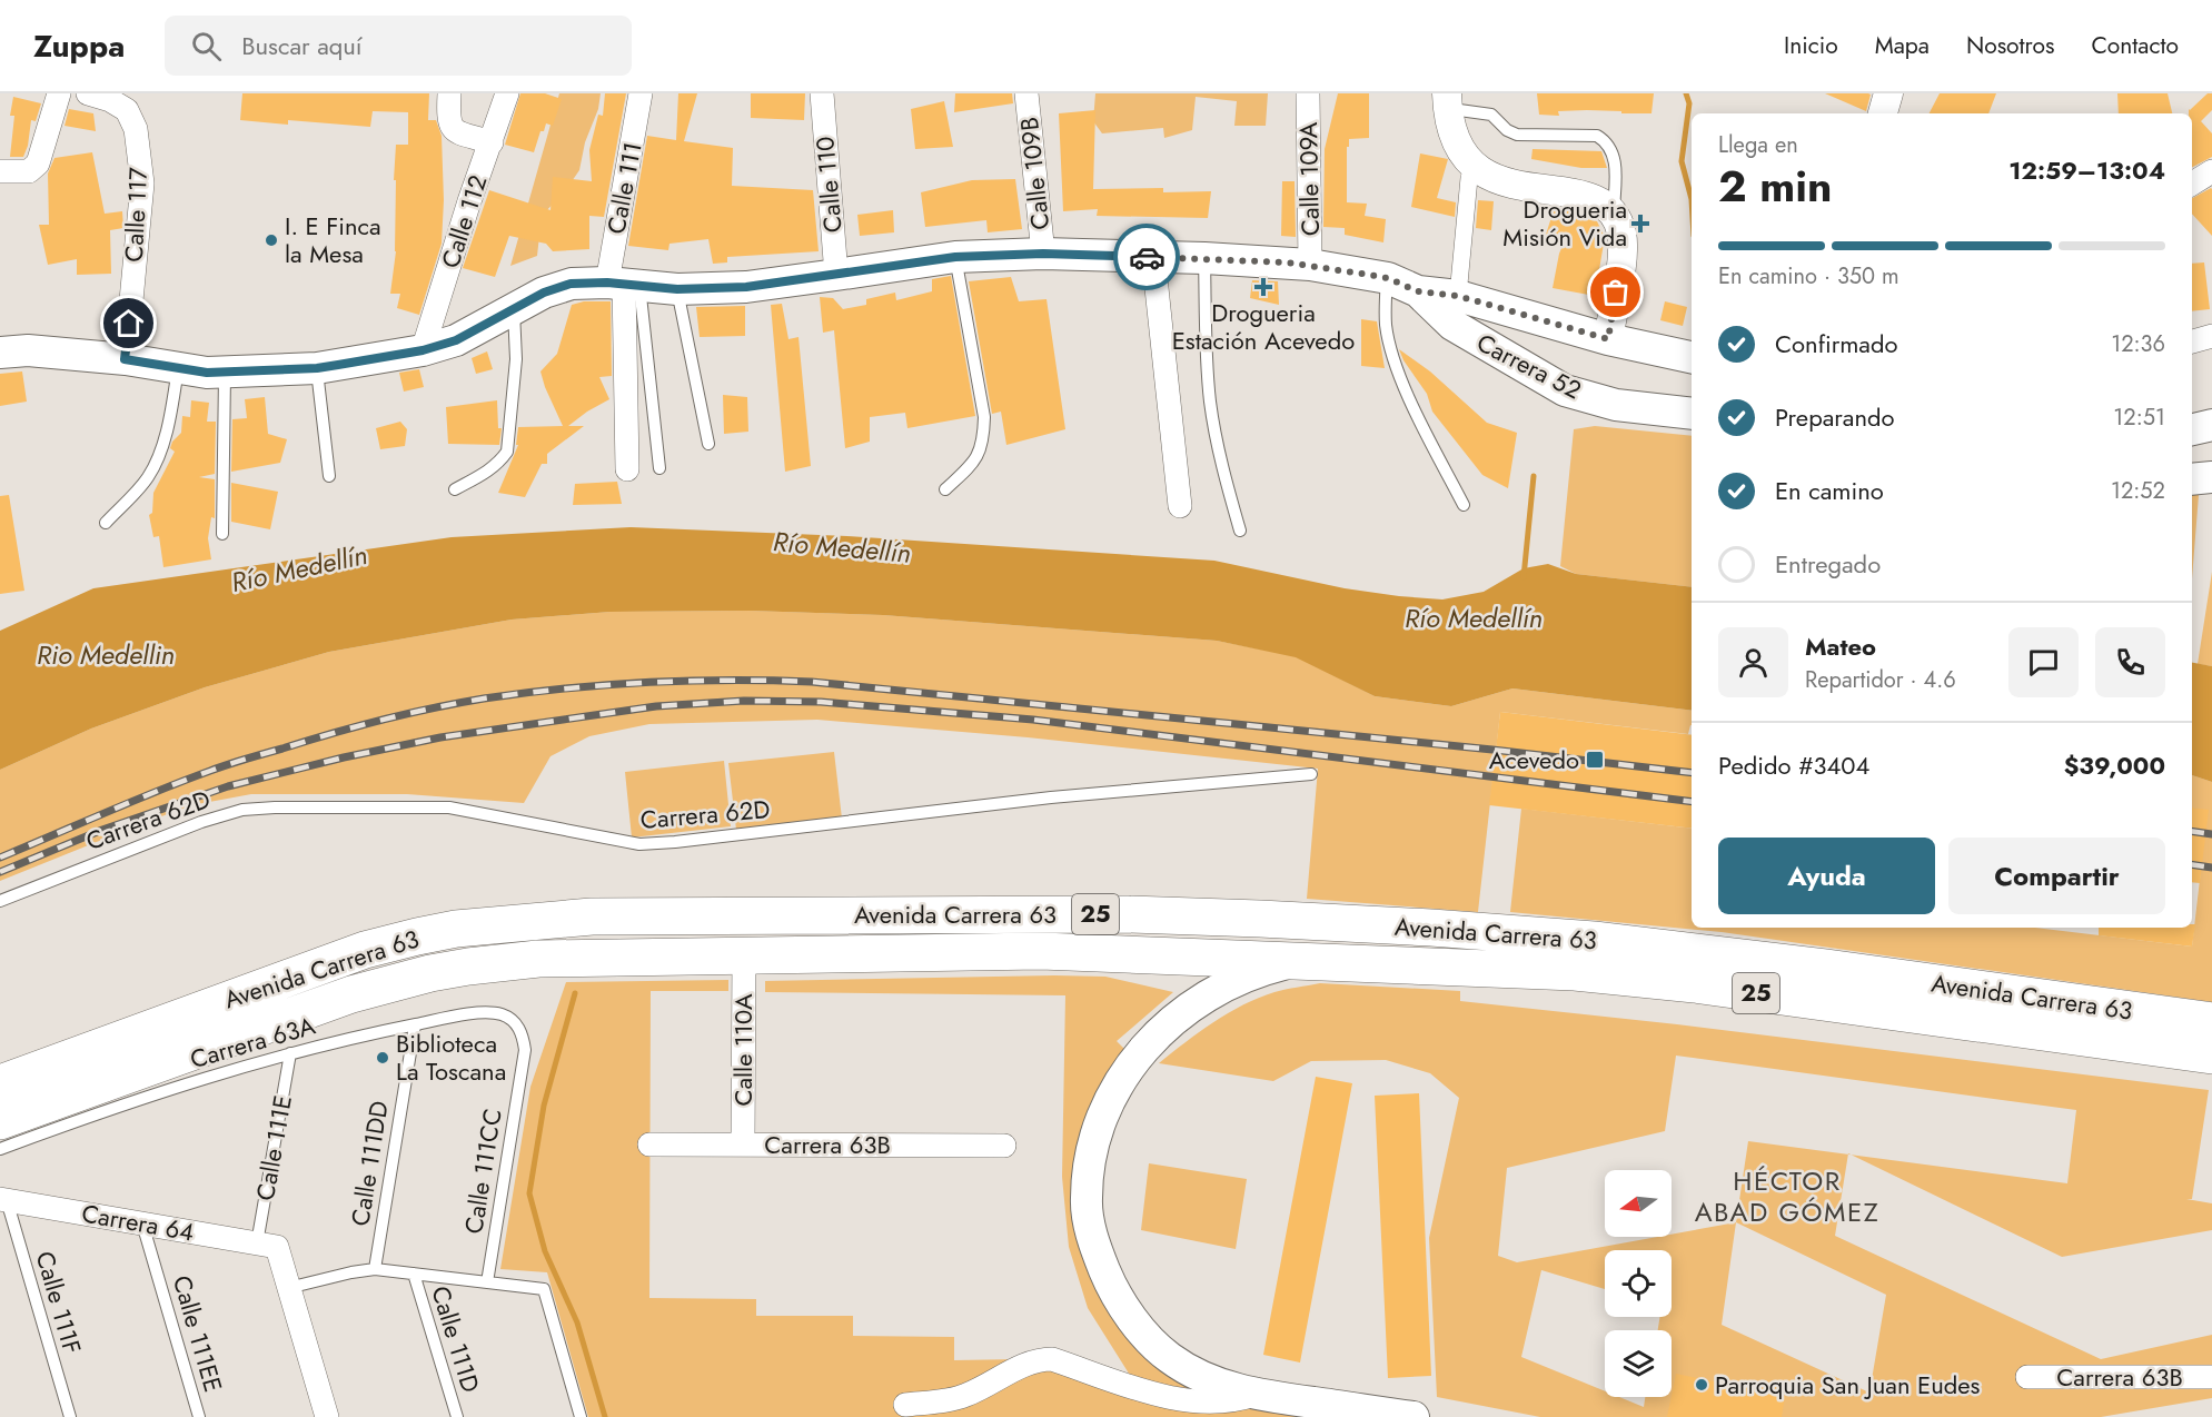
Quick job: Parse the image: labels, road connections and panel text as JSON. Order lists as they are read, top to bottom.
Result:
{
  "streets": {
    "highway": ["Avenida Carrera 63", "25"],
    "main road": ["Carrera 52"],
    "street": [
      "Calle 109B",
      "Calle 109A",
      "Calle 110",
      "Calle 111",
      "Calle 117",
      "Calle 112",
      "Calle 110A",
      "Carrera 63B",
      "Calle 111E",
      "Carrera 64"
    ],
    "lane": [
      "Carrera 62D",
      "Carrera 63A",
      "Calle 111DD",
      "Calle 111CC",
      "Calle 111F",
      "Calle 111EE",
      "Calle 111D"
    ]
  },
  "crossings": [
    ["Calle 109B", "Carrera 52"],
    ["Calle 109A", "Carrera 52"],
    ["Calle 110", "Carrera 52"],
    ["Calle 111", "Carrera 52"],
    ["Calle 117", "Carrera 52"],
    ["Calle 112", "Carrera 52"],
    ["Avenida Carrera 63", "Calle 110A"],
    ["Carrera 63A", "Calle 111E"],
    ["Carrera 63A", "Calle 111DD"],
    ["Carrera 63A", "Calle 111CC"],
    ["Calle 110A", "Carrera 63B"],
    ["Calle 111E", "Carrera 64"],
    ["Carrera 64", "Calle 111F"],
    ["Carrera 64", "Calle 111EE"]
  ],
  "districts": ["HÉCTOR ABAD GÓMEZ"],
  "water": ["Río Medellín", "Rio Medellin"],
  "places": {
    "health": ["Drogueria Misión Vida", "Drogueria Estación Acevedo"],
    "other": ["I. E Finca la Mesa", "Biblioteca La Toscana", "Parroquia San Juan Eudes"],
    "transit": ["Acevedo"]
  },
  "north": "left",
  "page": {
    "header": "Zuppa",
    "search": "Buscar aquí",
    "nav": [
      "Inicio",
      "Mapa",
      "Nosotros",
      "Contacto"
    ],
    "heading": ["2 min", "Llega en", "12:59–13:04"],
    "panel": [
      "Mateo",
      "Repartidor · 4.6",
      "Pedido #3404",
      "$39,000"
    ],
    "bar": "En camino · 350 m",
    "list": [
      ["Confirmado", "12:36"],
      ["Preparando", "12:51"],
      ["En camino", "12:52"],
      "Entregado"
    ],
    "buttons": ["Ayuda", "Compartir"]
  }
}
